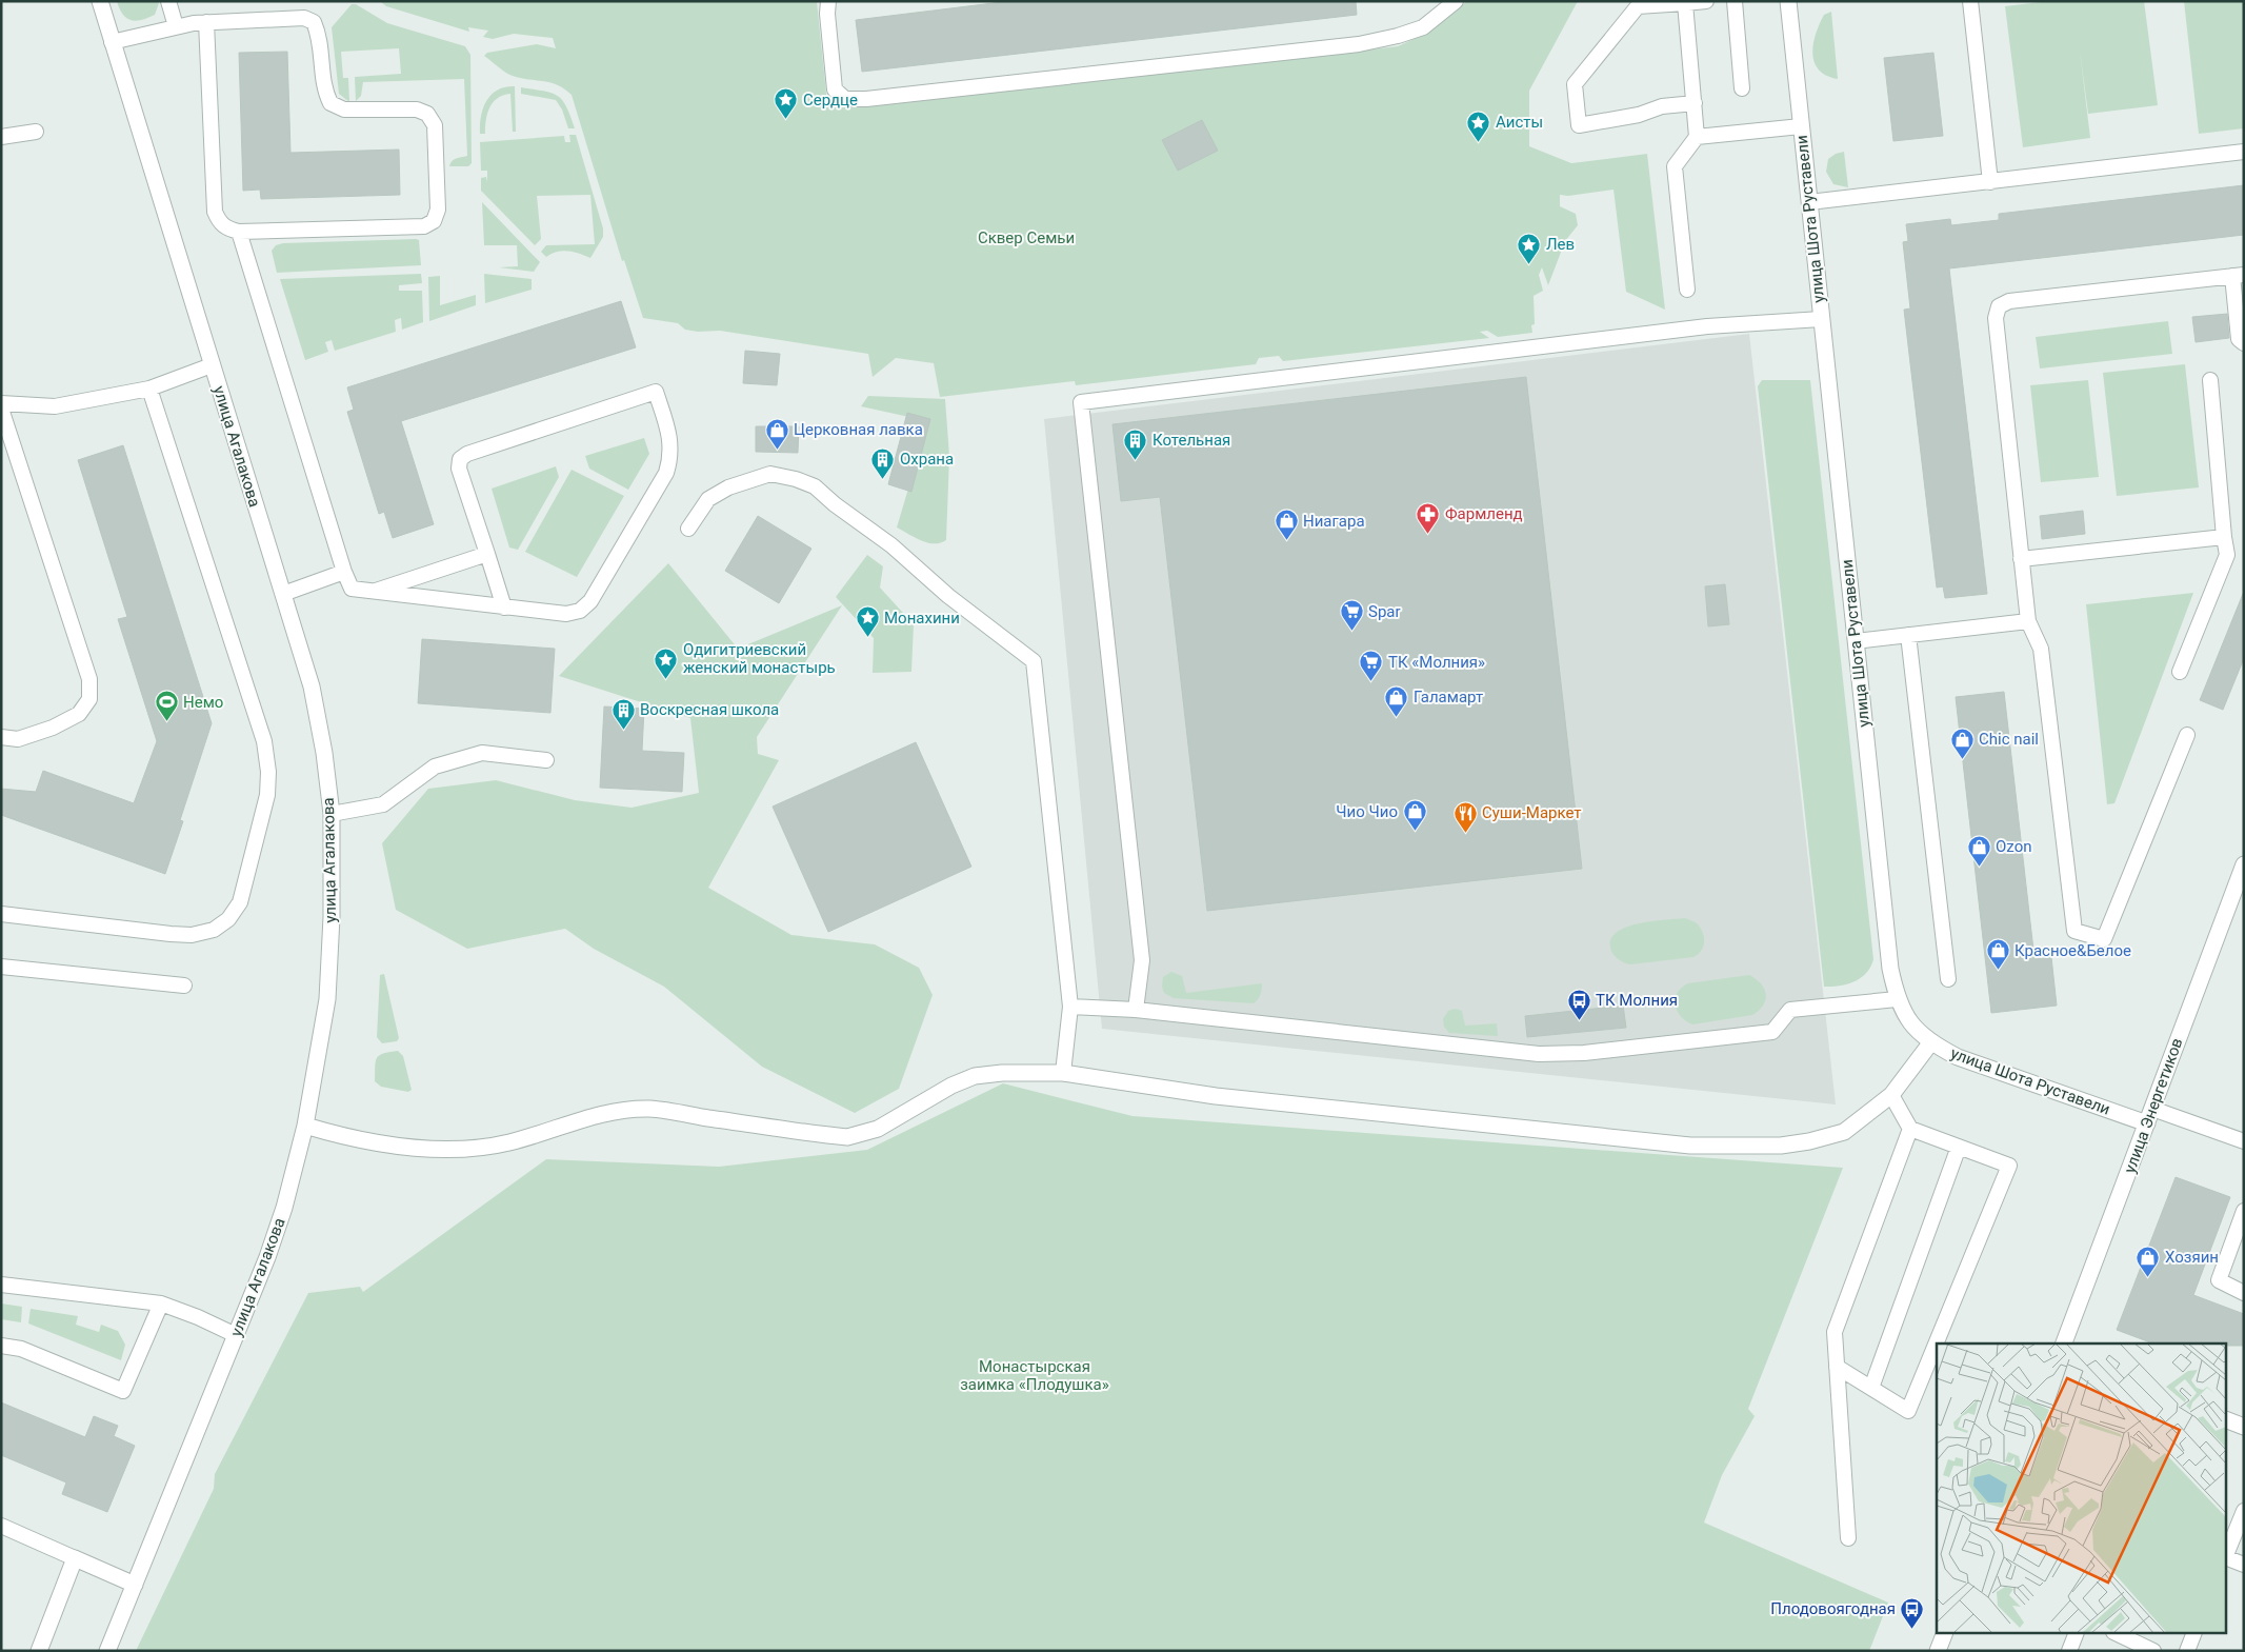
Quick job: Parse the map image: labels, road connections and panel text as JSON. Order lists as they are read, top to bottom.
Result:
{
  "streets": {
    "street": ["улица Шота Руставели", "улица Агалакова", "улица Энергетиков"]
  },
  "crossings": [
    ["улица Шота Руставели", "улица Энергетиков"]
  ],
  "parks": ["Сквер Семьи", "Монастырская заимка «Плодушка»"],
  "places": {
    "place": [
      "Сердце",
      "Аисты",
      "Лев",
      "Монахини",
      "Одигитриевский женский монастырь"
    ],
    "shop": [
      "Церковная лавка",
      "Ниагара",
      "Галамарт",
      "Chic nail",
      "Чио Чио",
      "Ozon",
      "Красное&Белое",
      "Хозяин"
    ],
    "building": ["Котельная", "Охрана", "Воскресная школа"],
    "pharmacy": ["Фармленд"],
    "supermarket": ["Spar", "ТК «Молния»"],
    "sports": ["Немо"],
    "restaurant": ["Суши-Маркет"],
    "bus stop": ["ТК Молния", "Плодовоягодная"]
  }
}
